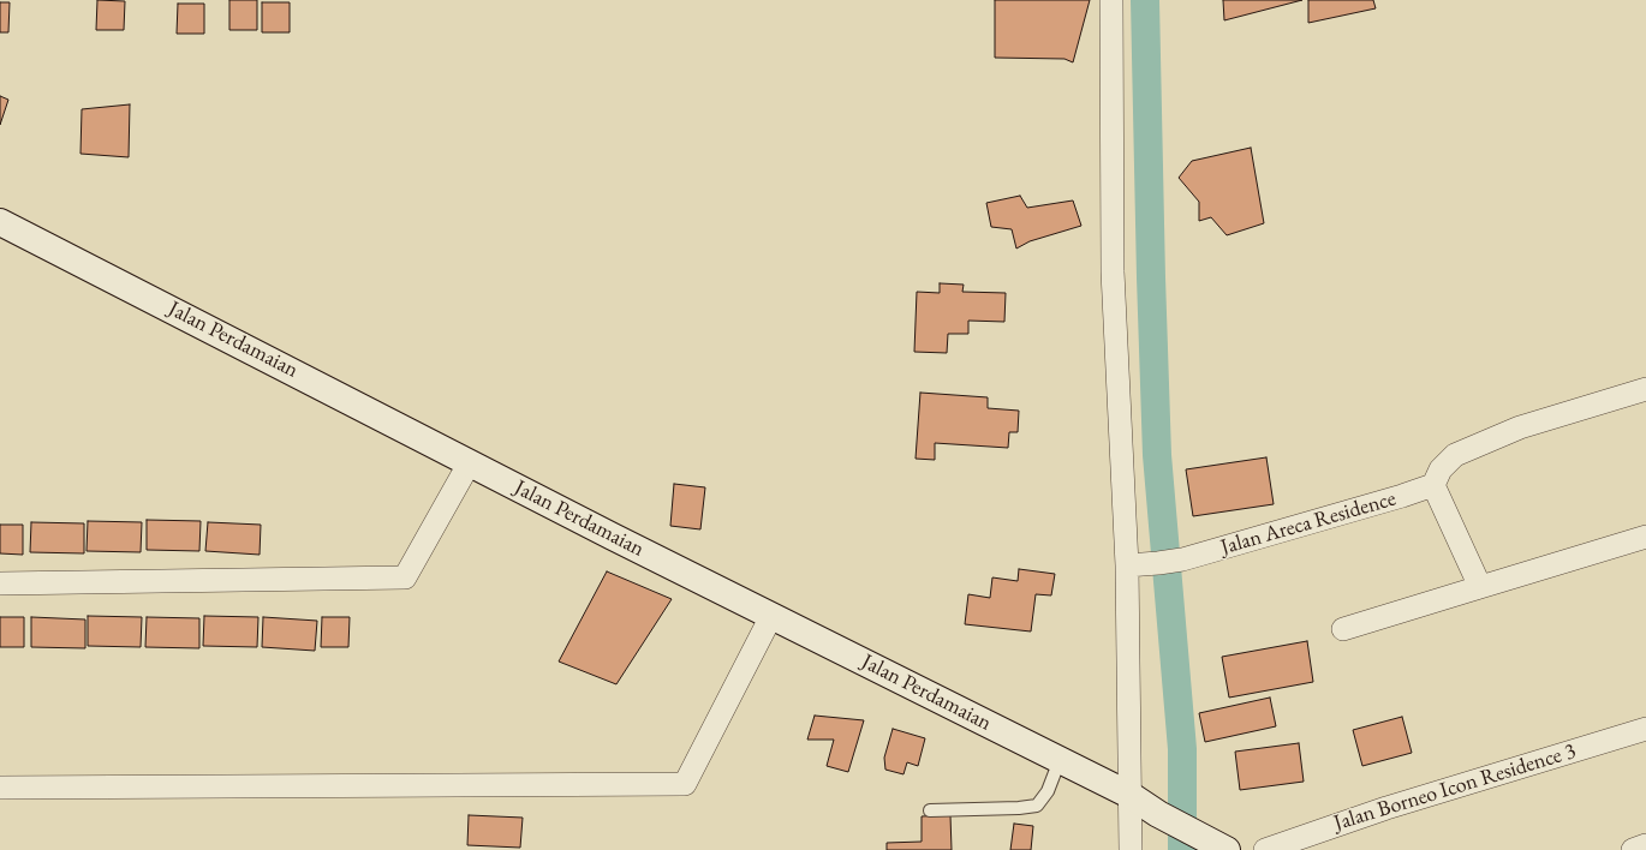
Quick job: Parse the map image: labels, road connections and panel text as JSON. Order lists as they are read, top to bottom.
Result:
{
  "streets": {
    "street": ["Jalan Perdamaian", "Jalan Areca Residence", "Jalan Borneo Icon Residence 3"]
  }
}
